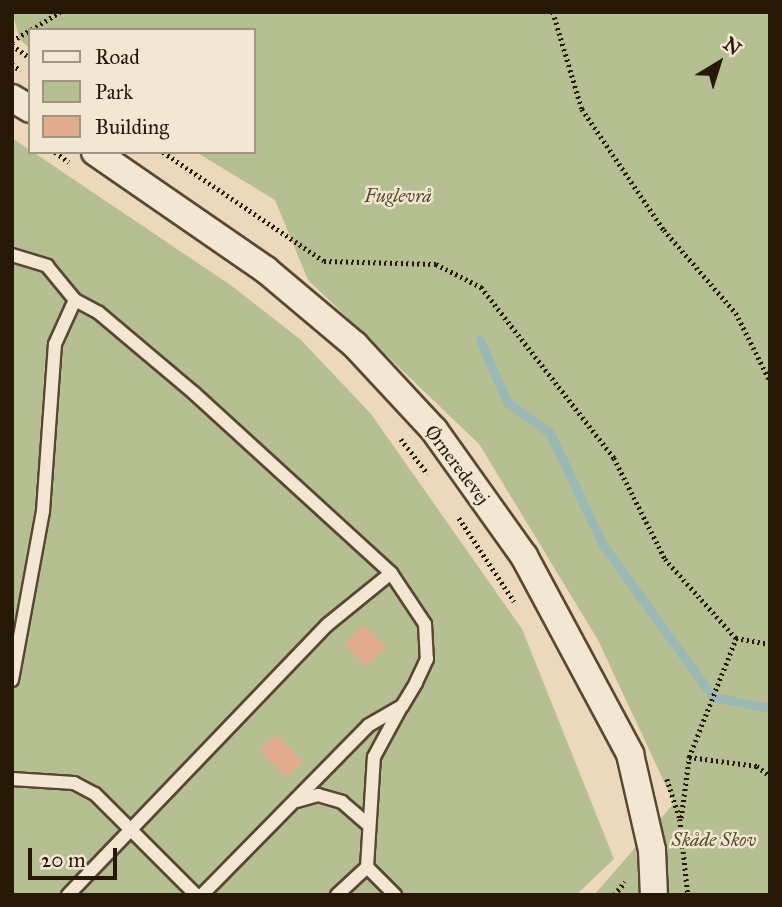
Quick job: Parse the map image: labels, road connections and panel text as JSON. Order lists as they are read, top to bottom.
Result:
{
  "streets": {
    "street": ["Ørneredevej"]
  },
  "parks": ["Fuglevrå", "Skåde Skov"],
  "legend": ["Road", "Park", "Building"],
  "scale_bar": "20 m",
  "north": "top right"
}
